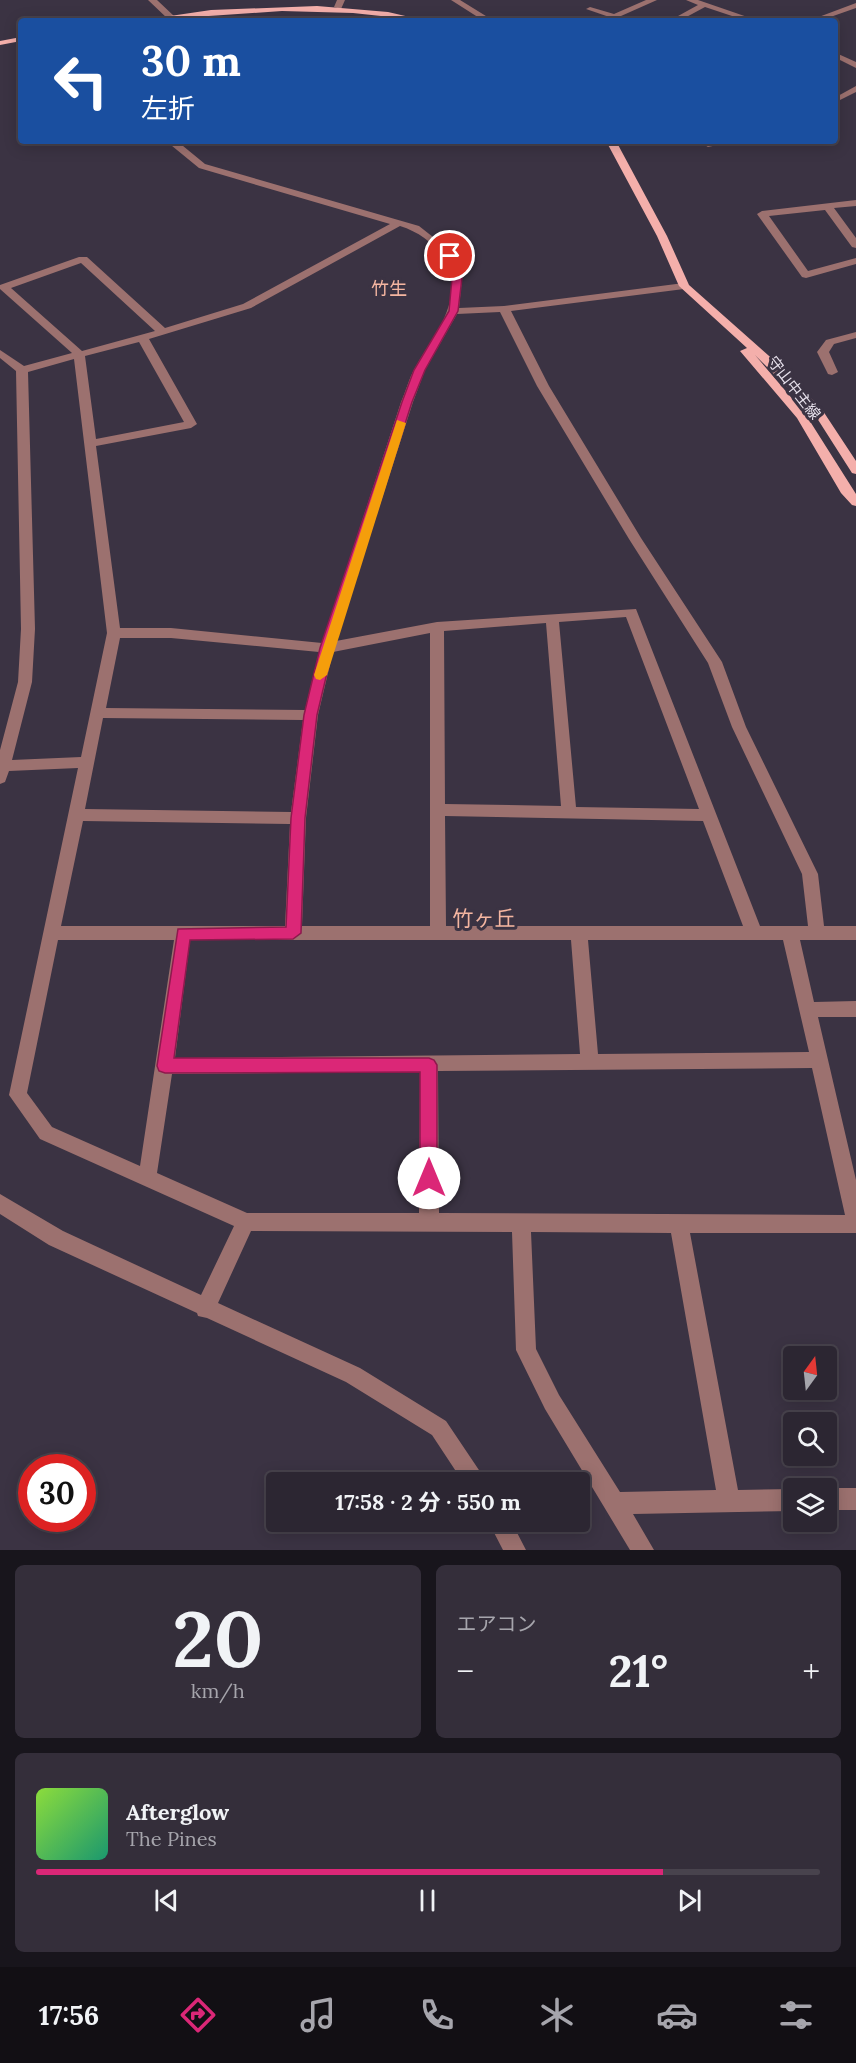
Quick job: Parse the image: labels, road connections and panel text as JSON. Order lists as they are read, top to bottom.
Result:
{
  "streets": {
    "main road": ["守山中主線"]
  },
  "districts": ["竹生", "竹ヶ丘"],
  "north": "top",
  "page": {
    "turn": ["30 m", "左折"],
    "limit": "30",
    "trip": "17:58 · 2 分 · 550 m",
    "tile": [
      ["20", "km/h"],
      "エアコン"
    ],
    "heat": ["−", "21°", "+"],
    "song": ["Afterglow", "The Pines"],
    "tabs": "17:56"
  }
}
